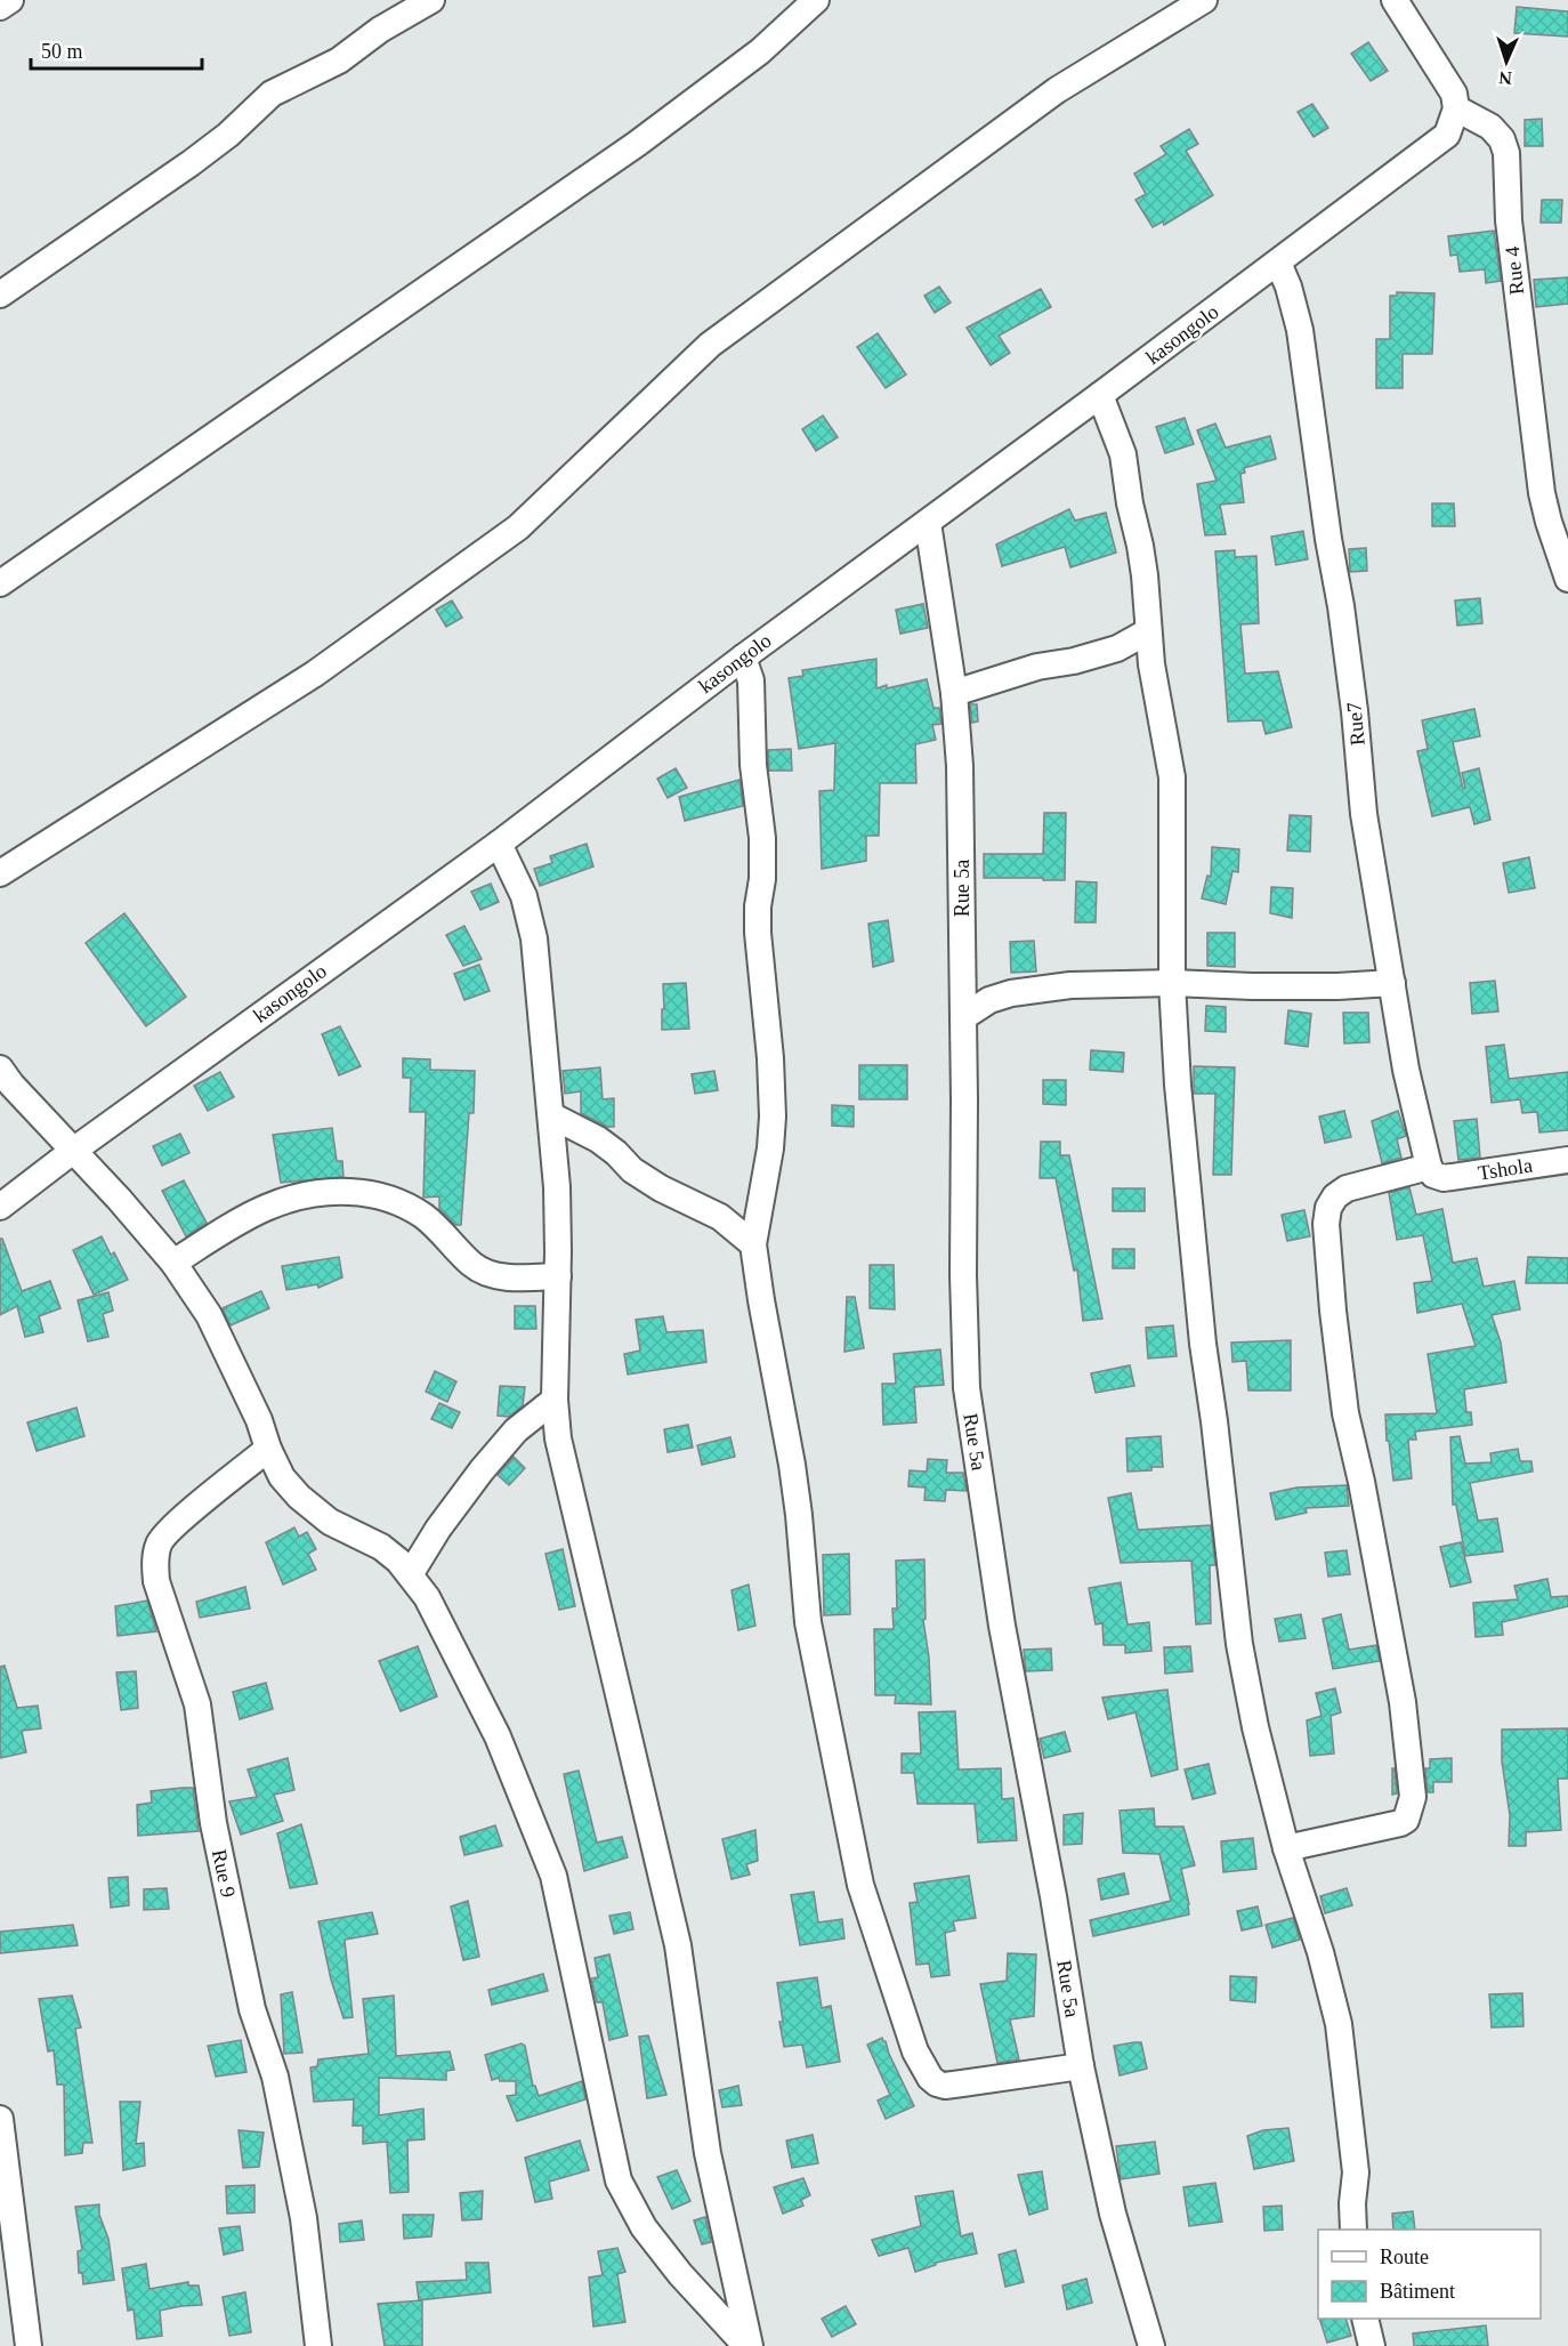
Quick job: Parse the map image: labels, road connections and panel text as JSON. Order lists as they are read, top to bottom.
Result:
{
  "streets": {
    "street": [
      "Rue 4",
      "kasongolo",
      "Rue7",
      "Rue 5a",
      "Tshola",
      "Rue 9"
    ]
  },
  "crossings": [
    ["Rue 4", "kasongolo"],
    ["kasongolo", "Rue7"],
    ["kasongolo", "Rue 5a"],
    ["Rue7", "Tshola"]
  ],
  "legend": ["Route", "Bâtiment"],
  "scale_bar": "50 m",
  "north": "bottom"
}
